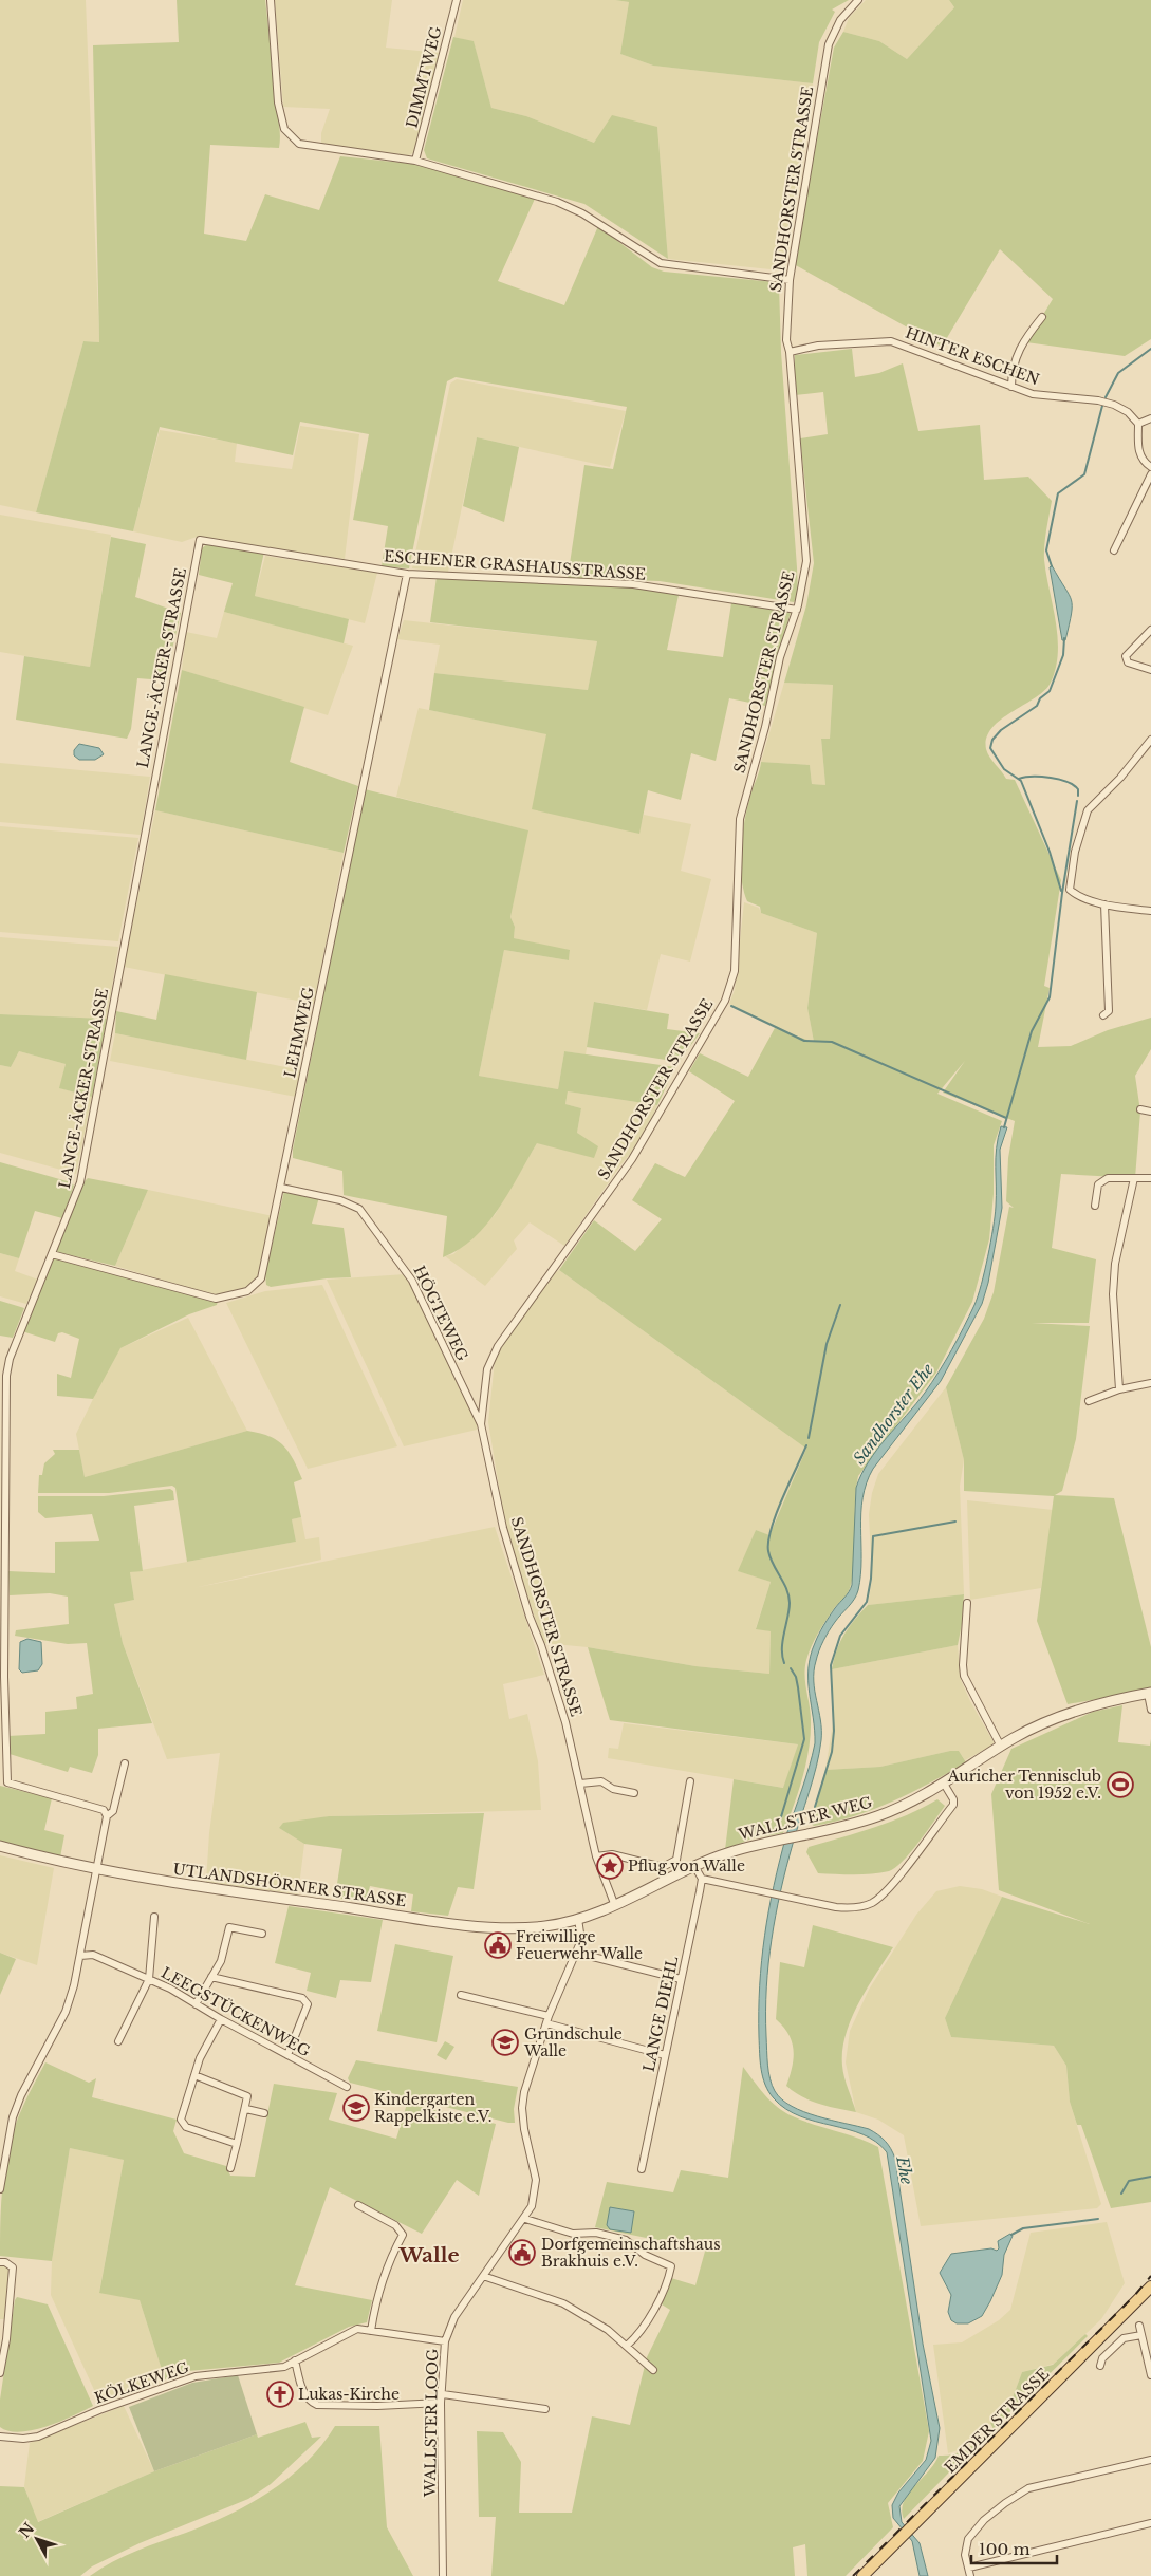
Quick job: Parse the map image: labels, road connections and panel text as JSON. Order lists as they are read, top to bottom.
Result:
{
  "streets": {
    "main road": ["EMDER STRASSE"],
    "street": [
      "DIMMTWEG",
      "SANDHORSTER STRASSE",
      "HINTER ESCHEN",
      "ESCHENER GRASHAUSSTRASSE",
      "LANGE-ÄCKER-STRASSE",
      "LEHMWEG",
      "HÖGTEWEG",
      "WALLSTER WEG",
      "UTLANDSHÖRNER STRASSE",
      "LEEGSTÜCKENWEG",
      "LANGE DIEHL",
      "KÖLKEWEG",
      "WALLSTER LOOG"
    ]
  },
  "crossings": [
    ["SANDHORSTER STRASSE", "HINTER ESCHEN"],
    ["SANDHORSTER STRASSE", "ESCHENER GRASHAUSSTRASSE"],
    ["SANDHORSTER STRASSE", "HÖGTEWEG"],
    ["SANDHORSTER STRASSE", "WALLSTER WEG"],
    ["ESCHENER GRASHAUSSTRASSE", "LANGE-ÄCKER-STRASSE"],
    ["ESCHENER GRASHAUSSTRASSE", "LEHMWEG"],
    ["LANGE-ÄCKER-STRASSE", "LEHMWEG"],
    ["LEHMWEG", "HÖGTEWEG"],
    ["WALLSTER WEG", "UTLANDSHÖRNER STRASSE"],
    ["WALLSTER WEG", "WALLSTER LOOG"],
    ["UTLANDSHÖRNER STRASSE", "WALLSTER LOOG"],
    ["KÖLKEWEG", "WALLSTER LOOG"]
  ],
  "districts": ["Walle"],
  "water": ["Sandhorster Ehe", "Ehe"],
  "places": {
    "sports": ["Auricher Tennisclub von 1952 e.V."],
    "place": ["Pflug von Walle"],
    "public building": ["Freiwillige Feuerwehr Walle", "Dorfgemeinschaftshaus Brakhuis e.V."],
    "school or university": ["Grundschule Walle", "Kindergarten Rappelkiste e.V."],
    "church": ["Lukas-Kirche"]
  },
  "scale_bar": "100 m",
  "north": "top left"
}
